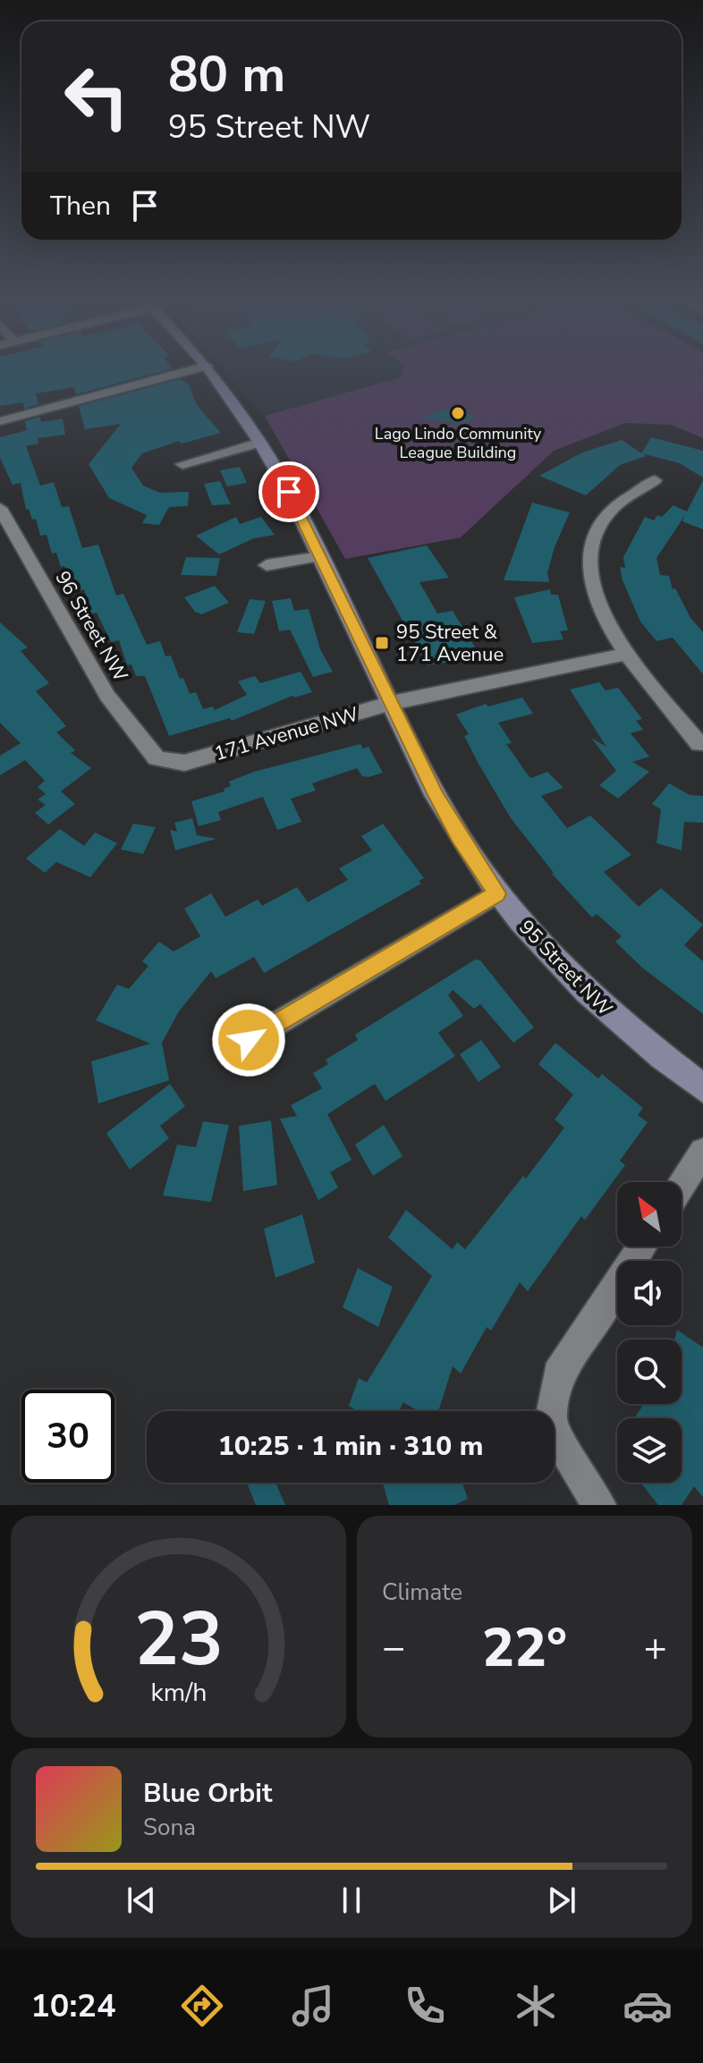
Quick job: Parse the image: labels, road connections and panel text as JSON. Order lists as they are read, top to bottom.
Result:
{
  "streets": {
    "street": ["96 Street NW", "171 Avenue NW", "95 Street NW"]
  },
  "crossings": [
    ["96 Street NW", "171 Avenue NW"],
    ["171 Avenue NW", "95 Street NW"]
  ],
  "places": {
    "other": ["Lago Lindo Community League Building"],
    "transit": ["95 Street & 171 Avenue"]
  },
  "north": "top left",
  "page": {
    "turn": ["80 m", "95 Street NW"],
    "then": "Then",
    "limit": "30",
    "trip": "10:25 · 1 min · 310 m",
    "tile": "Climate",
    "heat": ["−", "22°", "+"],
    "song": ["Blue Orbit", "Sona"],
    "tabs": "10:24",
    "gauge": ["23", "km/h"]
  }
}
